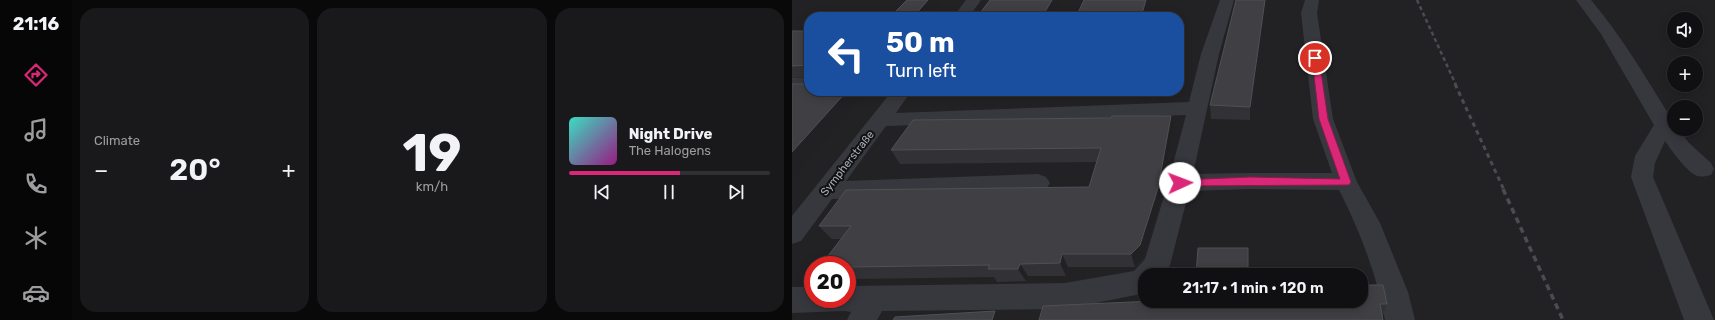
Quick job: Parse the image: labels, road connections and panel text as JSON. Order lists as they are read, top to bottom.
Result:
{
  "streets": {
    "street": ["Sympherstraße"]
  },
  "page": {
    "tabs": "21:16",
    "tile": [
      "Climate",
      ["19", "km/h"]
    ],
    "map_buttons": ["+", "−"],
    "turn": ["50 m", "Turn left"],
    "song": ["Night Drive", "The Halogens"],
    "heat": ["−", "20°", "+"],
    "limit": "20",
    "trip": "21:17 · 1 min · 120 m"
  }
}
